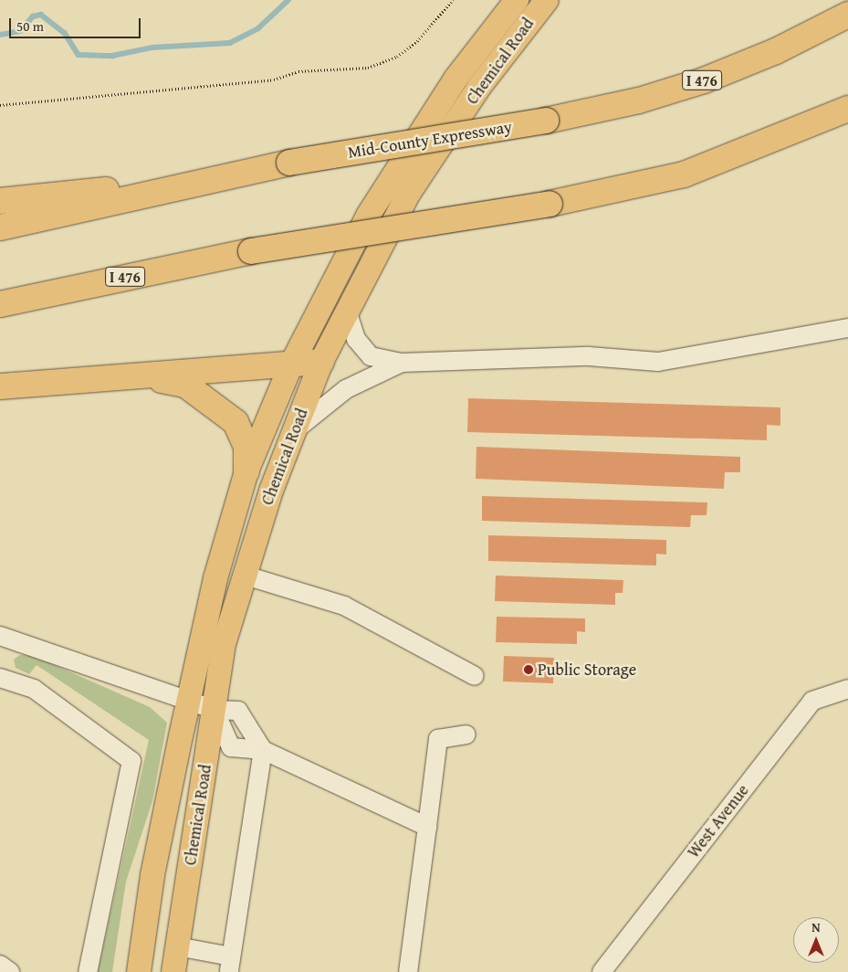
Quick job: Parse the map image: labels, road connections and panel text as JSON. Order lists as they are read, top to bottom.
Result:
{
  "streets": {
    "highway": ["I 476", "Mid-County Expressway"],
    "main road": ["Chemical Road"],
    "street": ["West Avenue"]
  },
  "places": ["Public Storage"],
  "scale_bar": "50 m",
  "north": "top"
}
